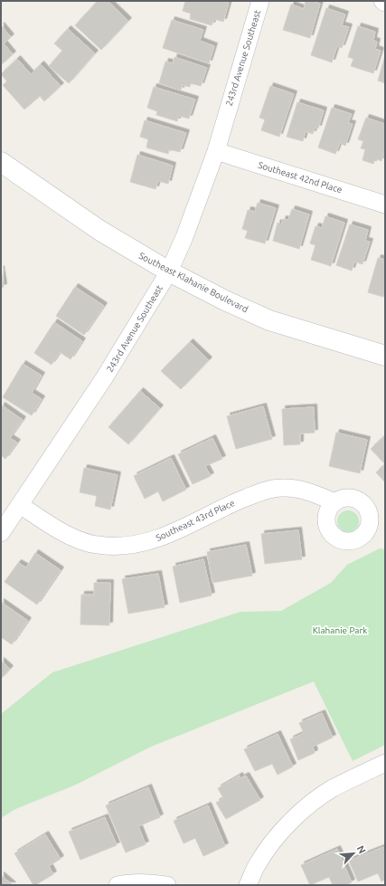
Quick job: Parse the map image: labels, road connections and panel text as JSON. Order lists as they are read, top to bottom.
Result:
{
  "streets": {
    "street": [
      "243rd Avenue Southeast",
      "Southeast 42nd Place",
      "Southeast Klahanie Boulevard",
      "Southeast 43rd Place"
    ]
  },
  "crossings": [
    ["243rd Avenue Southeast", "Southeast 42nd Place"],
    ["243rd Avenue Southeast", "Southeast Klahanie Boulevard"],
    ["243rd Avenue Southeast", "Southeast 43rd Place"]
  ],
  "parks": ["Klahanie Park"],
  "north": "top right"
}
